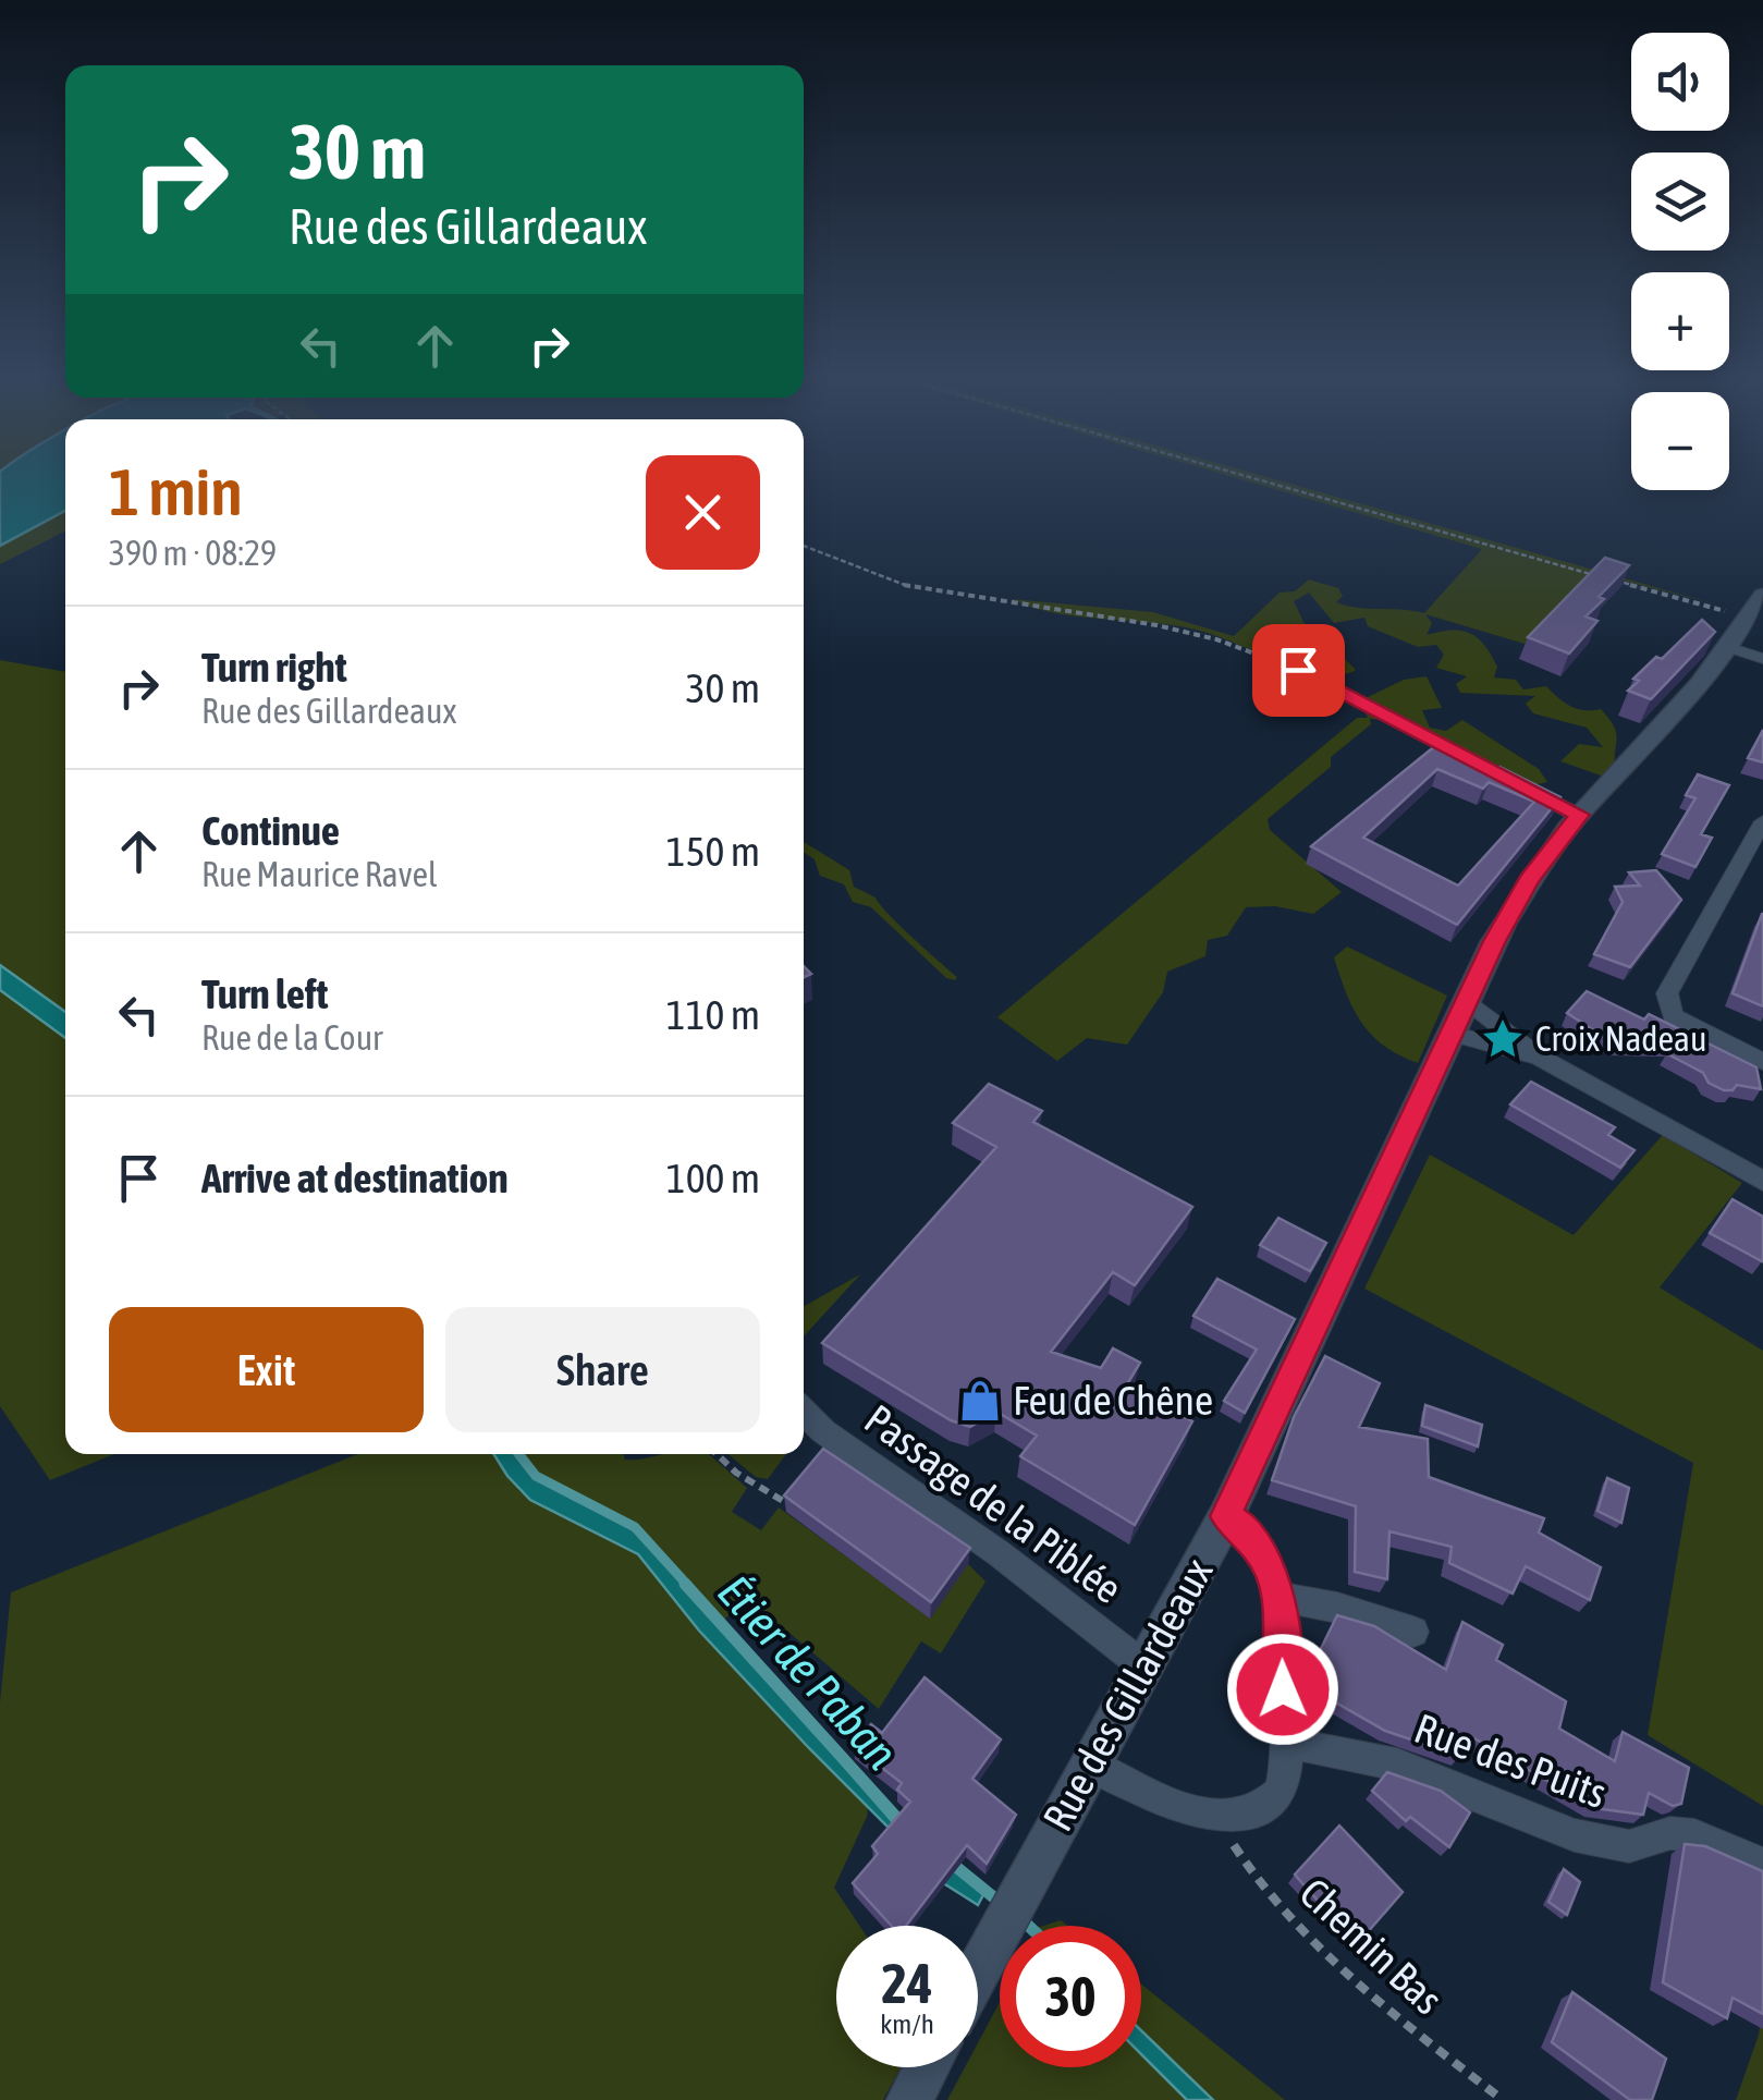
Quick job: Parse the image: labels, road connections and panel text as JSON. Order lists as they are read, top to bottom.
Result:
{
  "streets": {
    "street": ["Passage de la Piblée", "Rue des Gillardeaux", "Rue des Puits"],
    "path": ["Chemin Bas"]
  },
  "crossings": [
    ["Passage de la Piblée", "Rue des Gillardeaux"]
  ],
  "water": ["Étier de Paban"],
  "places": {
    "place": ["Croix Nadeau"],
    "shop": ["Feu de Chêne"]
  },
  "page": {
    "map_buttons": ["+", "−"],
    "turn": ["30 m", "Rue des Gillardeaux"],
    "heading": ["1 min", "390 m · 08:29"],
    "list": [
      {
        "name": "Turn right",
        "note": "Rue des Gillardeaux",
        "value": "30 m"
      },
      {
        "name": "Continue",
        "note": "Rue Maurice Ravel",
        "value": "150 m"
      },
      {
        "name": "Turn left",
        "note": "Rue de la Cour",
        "value": "110 m"
      },
      {
        "name": "Arrive at destination",
        "value": "100 m"
      }
    ],
    "buttons": ["Exit", "Share"],
    "speed": "24 km/h",
    "limit": "30"
  }
}
